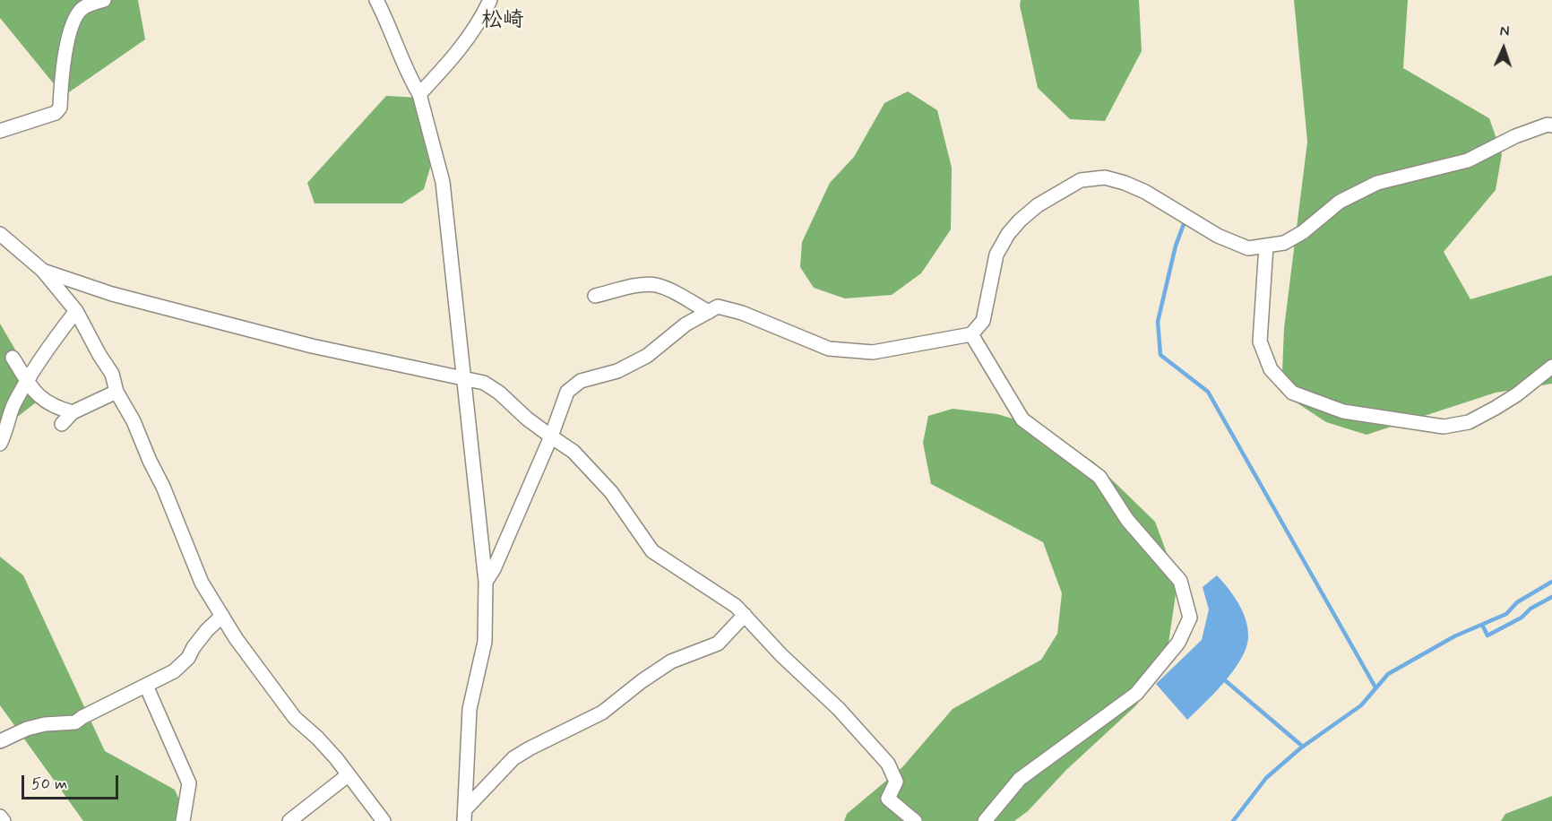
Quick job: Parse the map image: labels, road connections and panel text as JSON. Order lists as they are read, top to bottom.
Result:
{
  "districts": ["松崎"],
  "scale_bar": "50 m",
  "north": "top"
}
